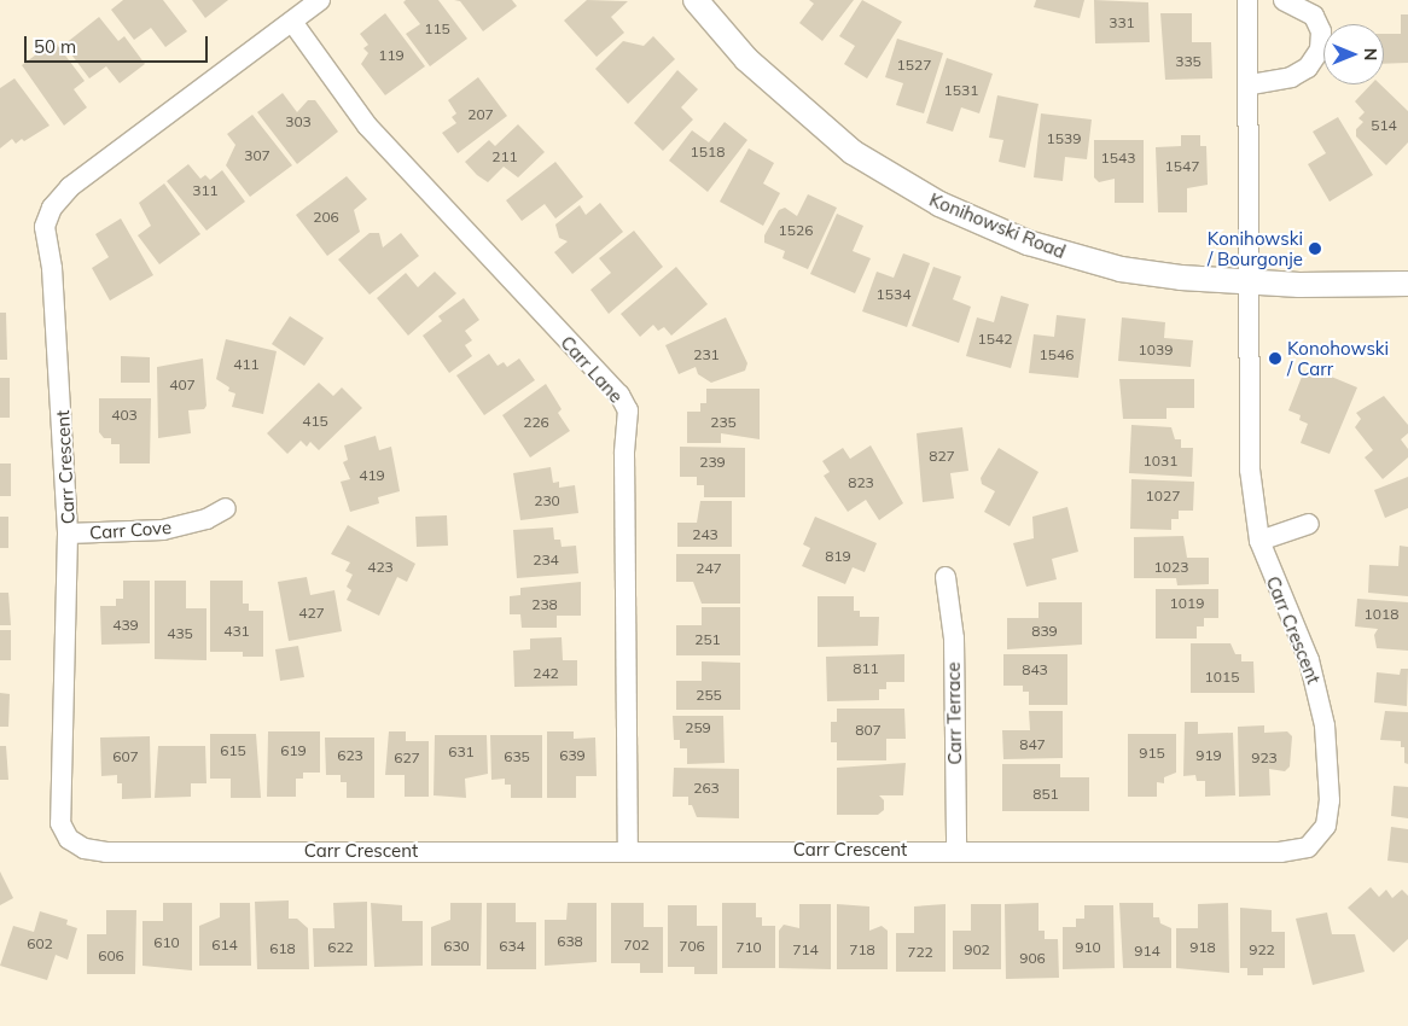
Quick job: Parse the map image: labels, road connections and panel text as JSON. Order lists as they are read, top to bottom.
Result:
{
  "streets": {
    "street": [
      "Konihowski Road",
      "Carr Lane",
      "Carr Crescent",
      "Carr Cove",
      "Carr Terrace"
    ]
  },
  "crossings": [
    ["Konihowski Road", "Carr Crescent"],
    ["Carr Lane", "Carr Crescent"],
    ["Carr Crescent", "Carr Cove"],
    ["Carr Crescent", "Carr Terrace"]
  ],
  "places": ["Konihowski / Bourgonje", "Konohowski / Carr"],
  "house_numbers": [
    "331",
    "115",
    "119",
    "335",
    "1527",
    "1531",
    "207",
    "303",
    "514",
    "1539",
    "1518",
    "307",
    "211",
    "1543",
    "1547",
    "311",
    "206",
    "1526",
    "1534",
    "1542",
    "1039",
    "231",
    "1546",
    "411",
    "407",
    "403",
    "415",
    "226",
    "235",
    "827",
    "1031",
    "239",
    "419",
    "823",
    "1027",
    "230",
    "243",
    "819",
    "234",
    "423",
    "1023",
    "247",
    "1019",
    "238",
    "427",
    "1018",
    "439",
    "431",
    "839",
    "435",
    "251",
    "811",
    "843",
    "242",
    "1015",
    "255",
    "259",
    "807",
    "847",
    "615",
    "619",
    "631",
    "915",
    "623",
    "639",
    "919",
    "607",
    "635",
    "627",
    "923",
    "263",
    "851",
    "638",
    "610",
    "602",
    "614",
    "702",
    "630",
    "634",
    "706",
    "622",
    "710",
    "910",
    "918",
    "618",
    "714",
    "718",
    "902",
    "922",
    "914",
    "722",
    "606",
    "906"
  ],
  "scale_bar": "50 m",
  "north": "right"
}
